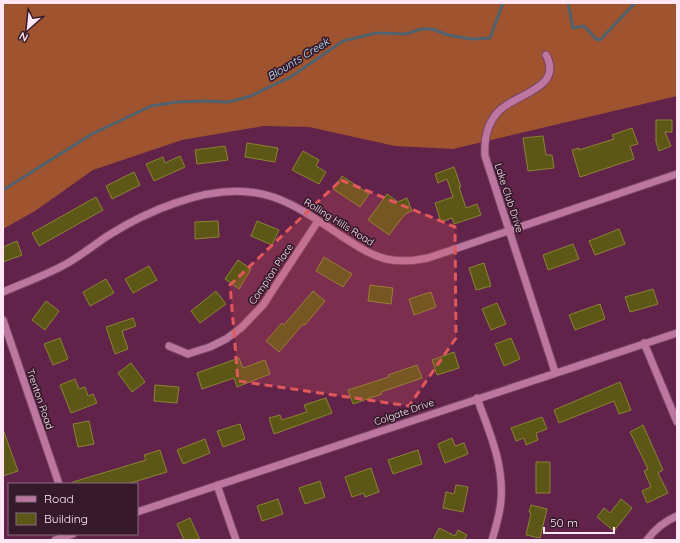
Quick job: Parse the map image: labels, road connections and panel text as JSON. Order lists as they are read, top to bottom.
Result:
{
  "streets": {
    "street": [
      "Lake Club Drive",
      "Rolling Hills Road",
      "Compton Place",
      "Trenton Road",
      "Colgate Drive"
    ]
  },
  "crossings": [
    ["Lake Club Drive", "Rolling Hills Road"],
    ["Lake Club Drive", "Colgate Drive"],
    ["Rolling Hills Road", "Compton Place"]
  ],
  "water": ["Blounts Creek"],
  "legend": ["Road", "Building"],
  "scale_bar": "50 m",
  "north": "bottom left"
}
